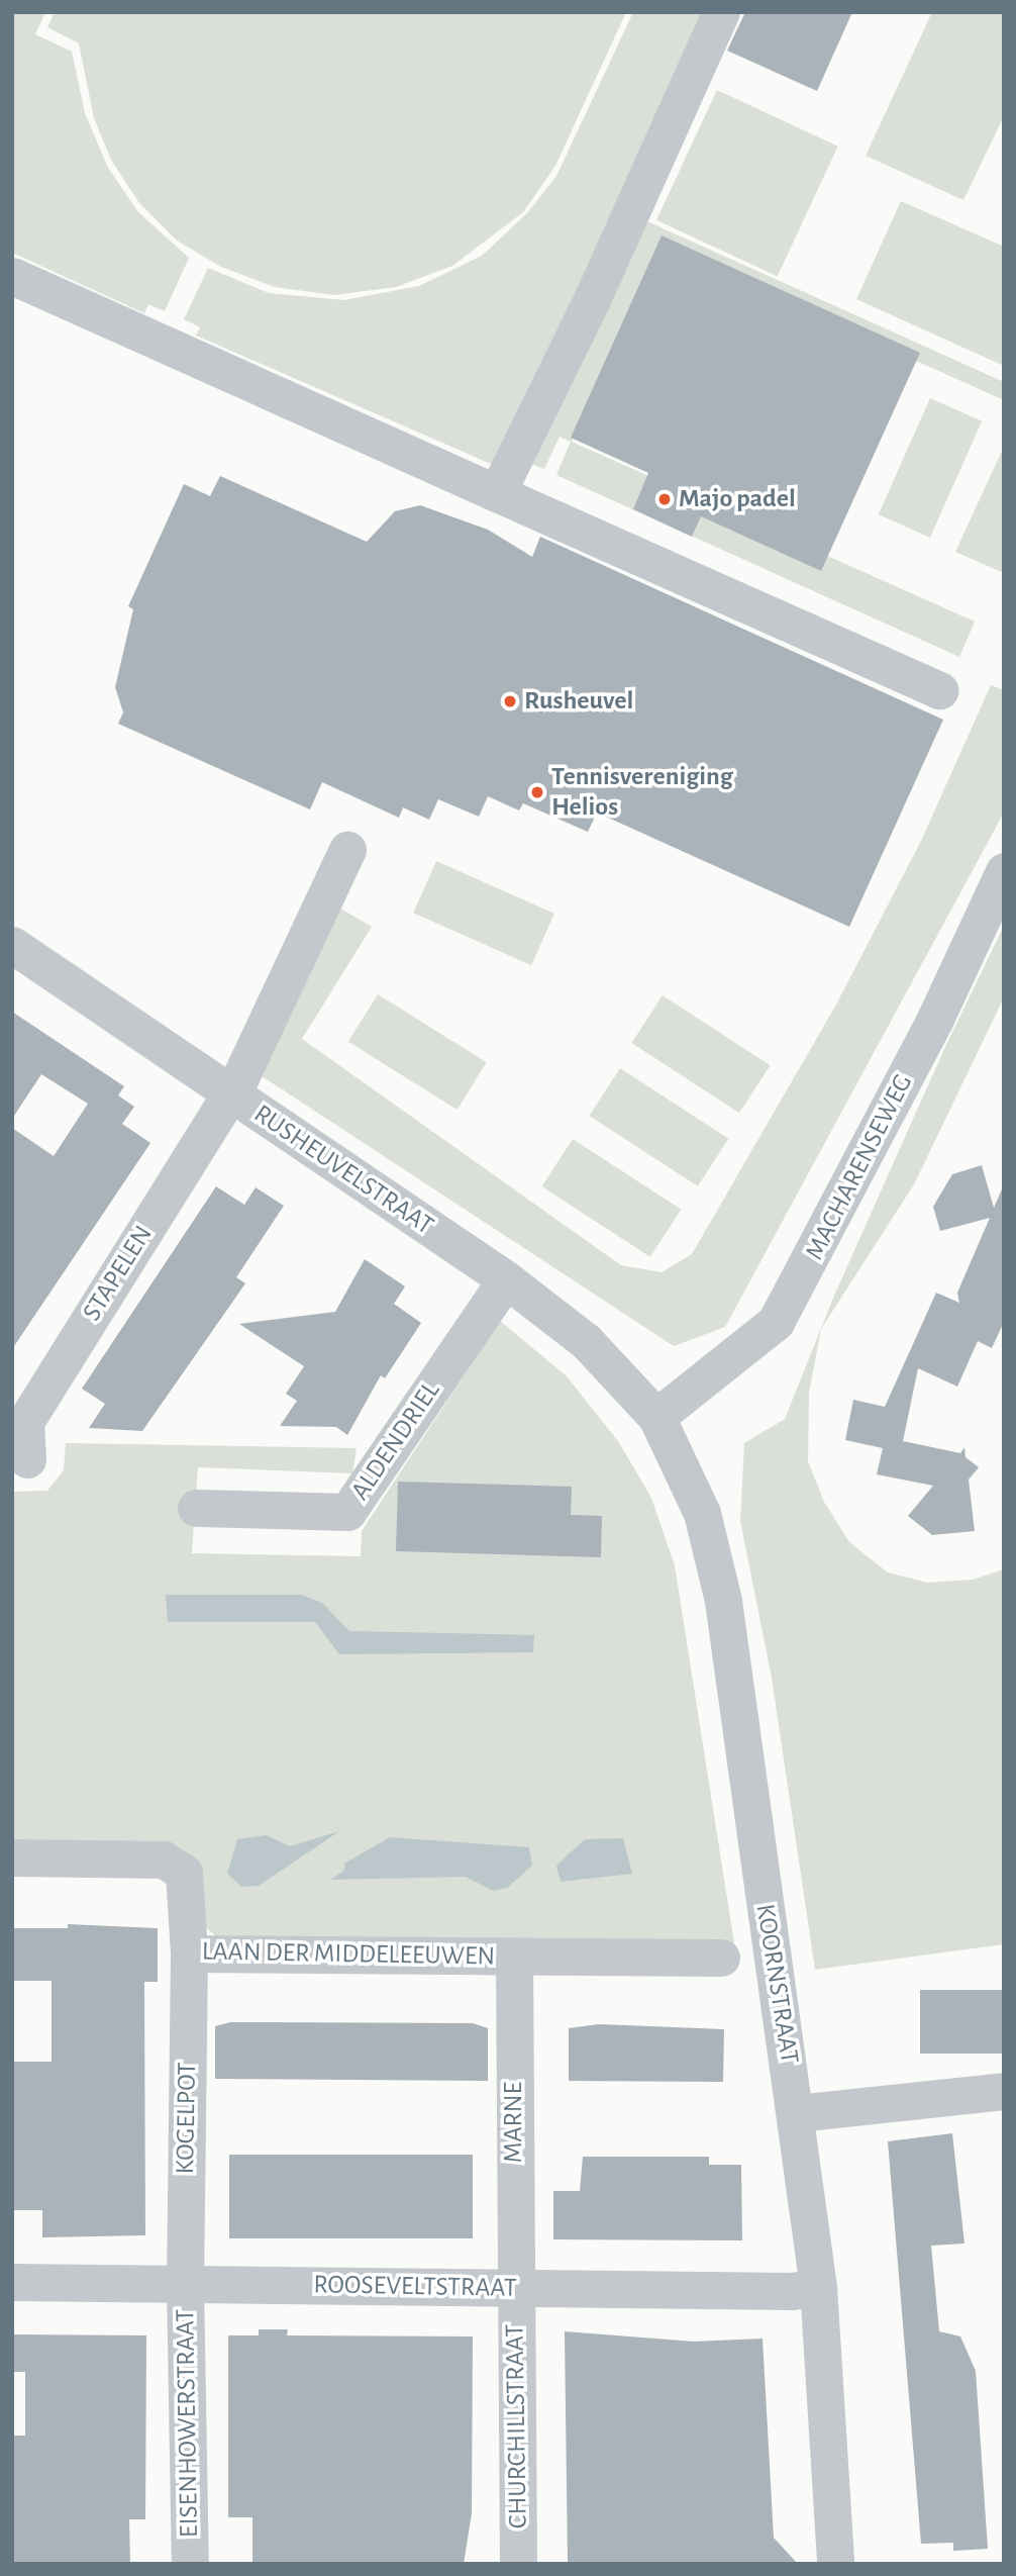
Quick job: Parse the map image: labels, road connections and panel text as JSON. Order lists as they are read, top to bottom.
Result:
{
  "streets": {
    "street": [
      "MACHARENSEWEG",
      "RUSHEUVELSTRAAT",
      "STAPELEN",
      "ALDENDRIEL",
      "LAAN DER MIDDELEEUWEN",
      "KOORNSTRAAT",
      "KOGELPOT",
      "MARNE",
      "ROOSEVELTSTRAAT",
      "EISENHOWERSTRAAT",
      "CHURCHILLSTRAAT"
    ]
  },
  "crossings": [
    ["MACHARENSEWEG", "RUSHEUVELSTRAAT"],
    ["MACHARENSEWEG", "KOORNSTRAAT"],
    ["RUSHEUVELSTRAAT", "STAPELEN"],
    ["RUSHEUVELSTRAAT", "ALDENDRIEL"],
    ["RUSHEUVELSTRAAT", "KOORNSTRAAT"],
    ["LAAN DER MIDDELEEUWEN", "KOGELPOT"],
    ["LAAN DER MIDDELEEUWEN", "MARNE"],
    ["KOORNSTRAAT", "ROOSEVELTSTRAAT"],
    ["KOGELPOT", "ROOSEVELTSTRAAT"],
    ["KOGELPOT", "EISENHOWERSTRAAT"],
    ["MARNE", "ROOSEVELTSTRAAT"],
    ["MARNE", "CHURCHILLSTRAAT"],
    ["ROOSEVELTSTRAAT", "EISENHOWERSTRAAT"],
    ["ROOSEVELTSTRAAT", "CHURCHILLSTRAAT"]
  ],
  "places": ["Majo padel", "Rusheuvel", "Tennisvereniging Helios"]
}
